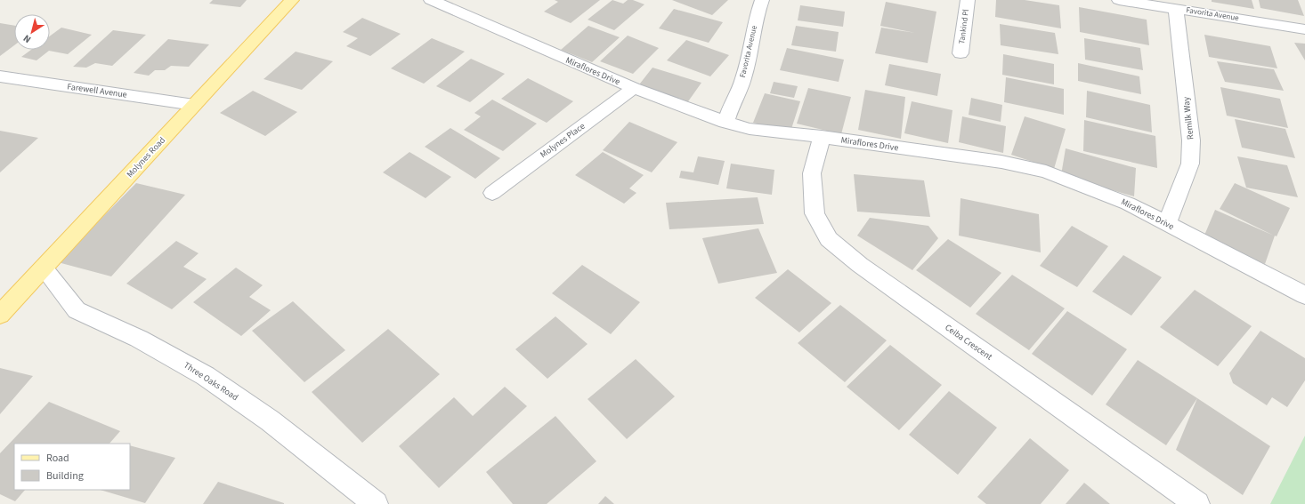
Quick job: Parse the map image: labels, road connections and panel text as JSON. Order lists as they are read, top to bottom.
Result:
{
  "streets": {
    "main road": ["Molynes Road"],
    "street": [
      "Favorita Avenue",
      "Tankind Pl",
      "Miraflores Drive",
      "Farewell Avenue",
      "Remilk Way",
      "Molynes Place",
      "Ceiba Crescent",
      "Three Oaks Road"
    ]
  },
  "crossings": [
    ["Favorita Avenue", "Miraflores Drive"],
    ["Favorita Avenue", "Remilk Way"],
    ["Miraflores Drive", "Remilk Way"],
    ["Miraflores Drive", "Molynes Place"],
    ["Miraflores Drive", "Ceiba Crescent"],
    ["Farewell Avenue", "Molynes Road"],
    ["Molynes Road", "Three Oaks Road"]
  ],
  "legend": ["Road", "Building"],
  "north": "bottom left"
}
